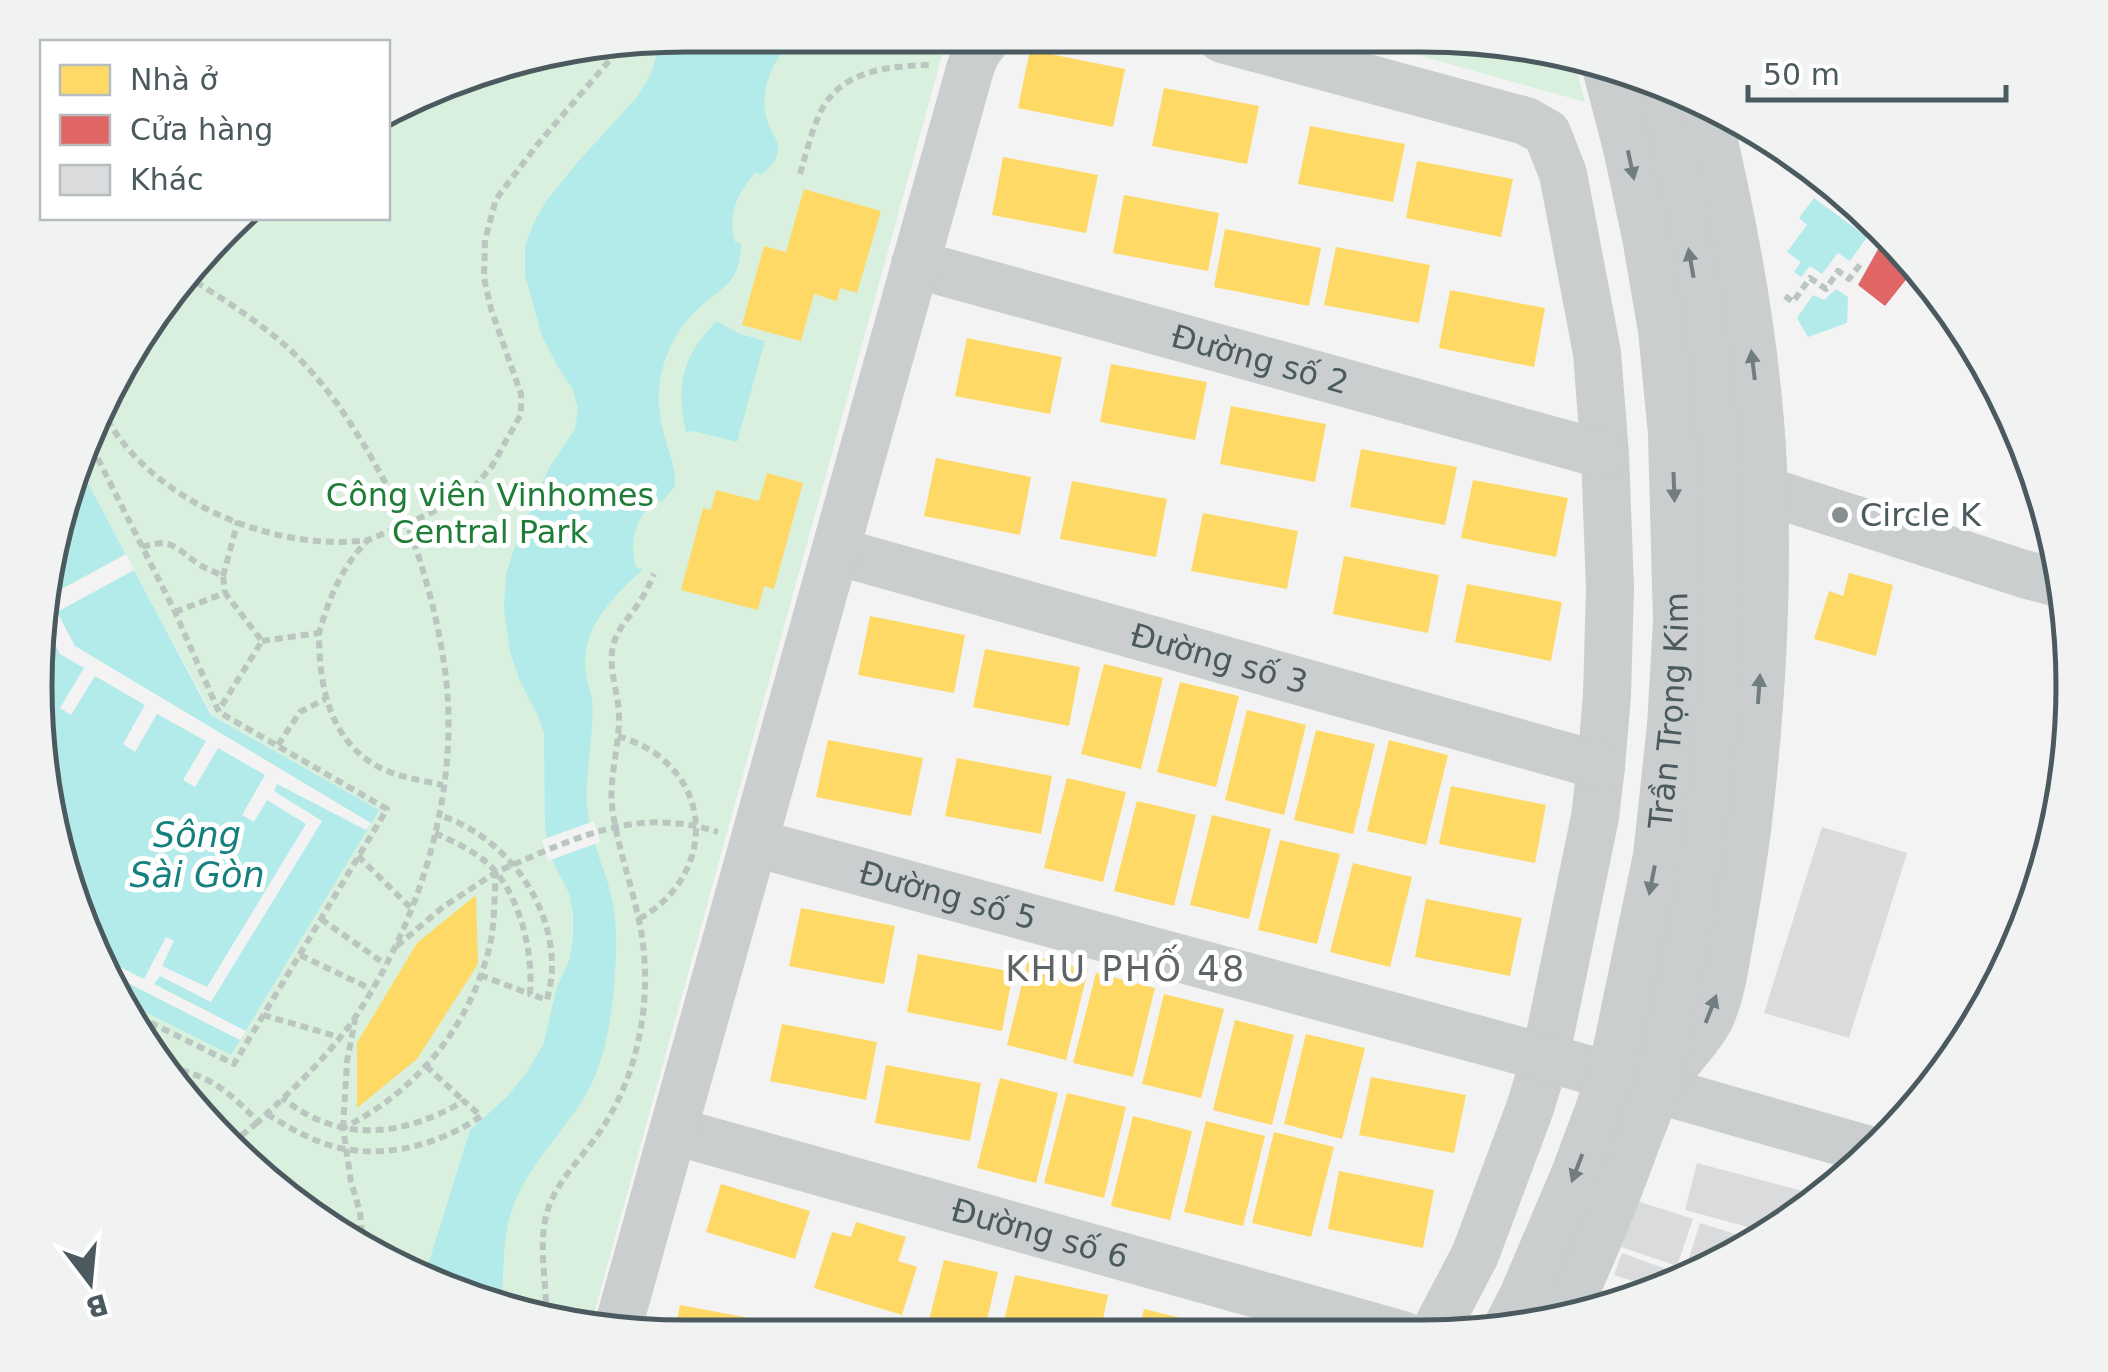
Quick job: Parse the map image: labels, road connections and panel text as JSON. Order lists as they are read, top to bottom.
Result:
{
  "streets": {
    "street": [
      "Đường số 2",
      "Đường số 3",
      "Trần Trọng Kim",
      "Đường số 5",
      "Đường số 6"
    ]
  },
  "crossings": [
    ["Trần Trọng Kim", "Đường số 5"]
  ],
  "districts": ["KHU PHỐ 48"],
  "water": ["Sông Sài Gòn"],
  "parks": ["Công viên Vinhomes Central Park"],
  "places": ["Circle K"],
  "legend": ["Nhà ở", "Cửa hàng", "Khác"],
  "scale_bar": "50 m",
  "north": "bottom"
}
